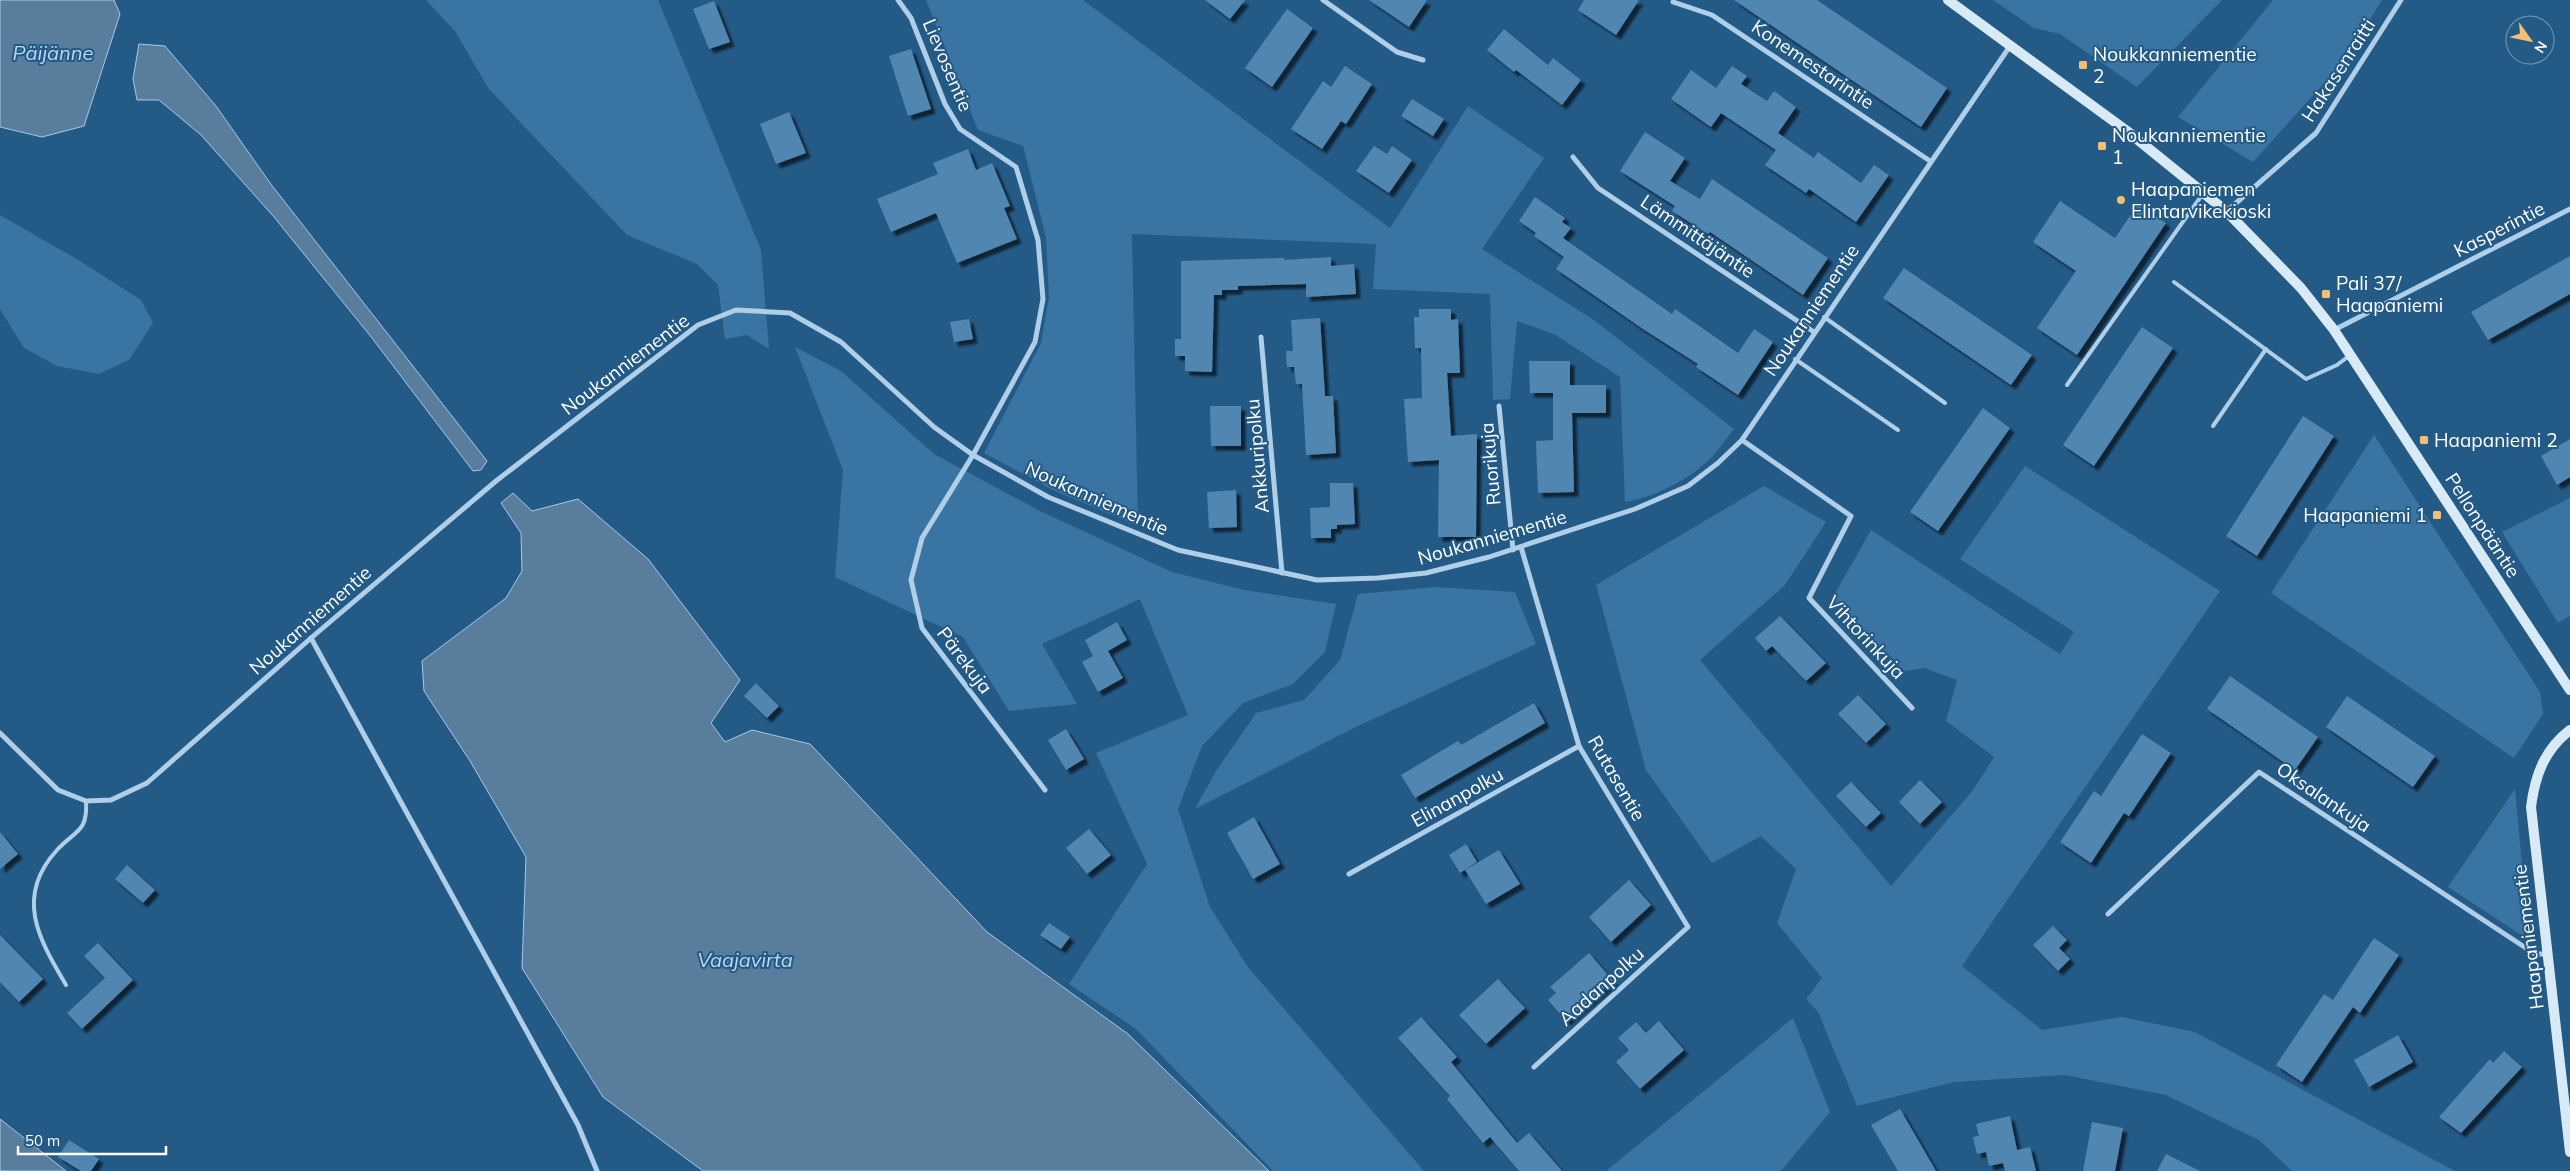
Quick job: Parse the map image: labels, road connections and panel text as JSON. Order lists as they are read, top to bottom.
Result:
{
  "streets": {
    "street": [
      "Konemestarintie",
      "Lievosentie",
      "Hakasenraitti",
      "Kasperintie",
      "Lämmittäjäntie",
      "Noukanniementie",
      "Ankkuripolku",
      "Ruorikuja",
      "Pellonpääntie",
      "Vihtorinkuja",
      "Pärekuja",
      "Rutasentie",
      "Elinanpolku",
      "Oksalankuja",
      "Haapaniementie",
      "Aadanpolku"
    ]
  },
  "crossings": [
    ["Konemestarintie", "Noukanniementie"],
    ["Lievosentie", "Noukanniementie"],
    ["Lievosentie", "Pärekuja"],
    ["Hakasenraitti", "Pellonpääntie"],
    ["Kasperintie", "Pellonpääntie"],
    ["Lämmittäjäntie", "Noukanniementie"],
    ["Noukanniementie", "Ankkuripolku"],
    ["Noukanniementie", "Ruorikuja"],
    ["Noukanniementie", "Pellonpääntie"],
    ["Noukanniementie", "Vihtorinkuja"],
    ["Noukanniementie", "Pärekuja"],
    ["Noukanniementie", "Rutasentie"],
    ["Rutasentie", "Elinanpolku"],
    ["Rutasentie", "Aadanpolku"],
    ["Oksalankuja", "Haapaniementie"]
  ],
  "water": ["Päijänne", "Vaajavirta"],
  "places": {
    "transit": [
      "Noukkanniementie 2",
      "Noukanniementie 1",
      "Pali 37/ Haapaniemi",
      "Haapaniemi 2",
      "Haapaniemi 1"
    ],
    "other": ["Haapaniemen Elintarvikekioski"]
  },
  "scale_bar": "50 m",
  "north": "bottom right"
}
